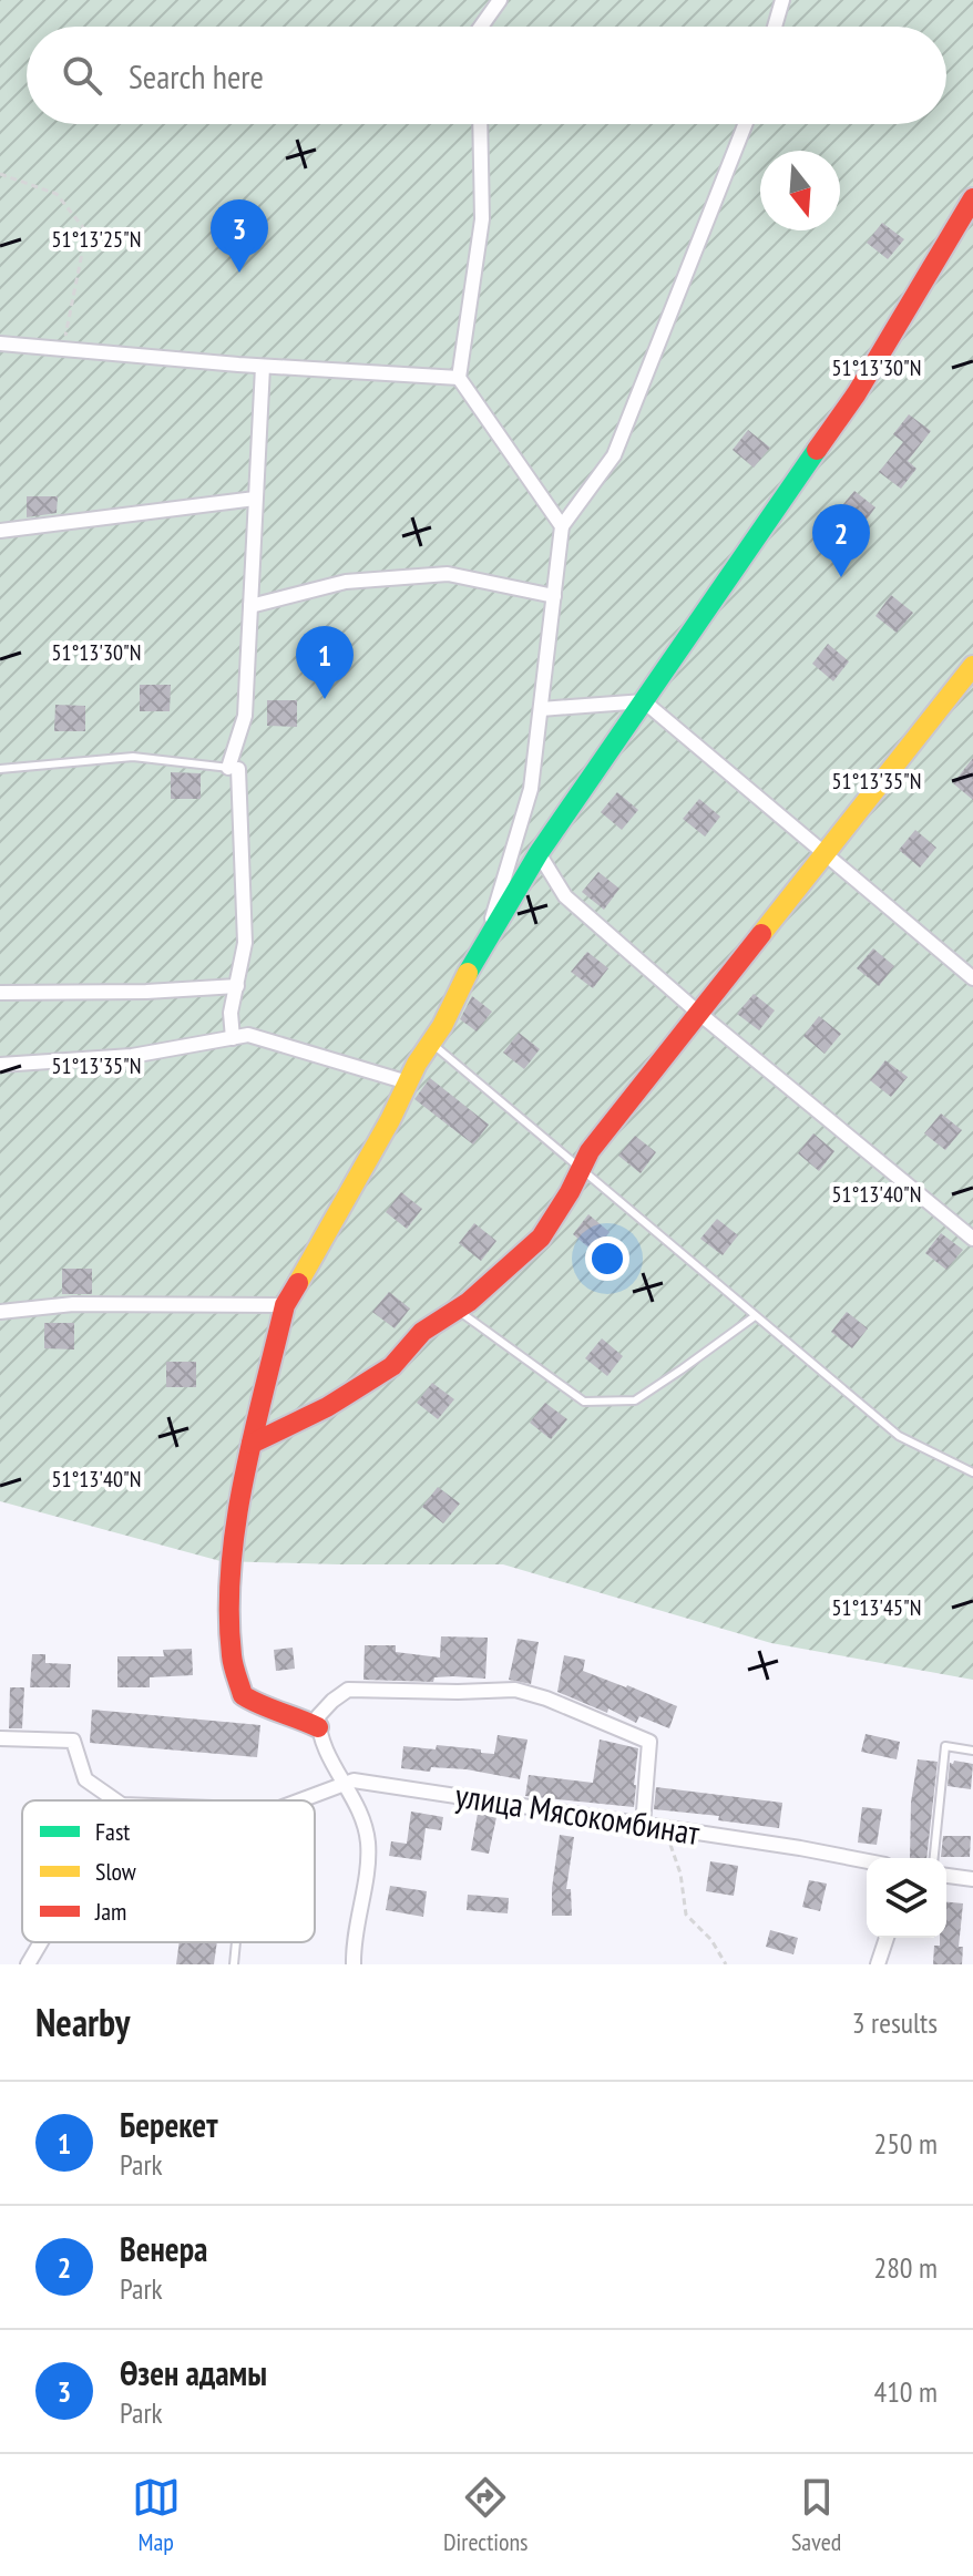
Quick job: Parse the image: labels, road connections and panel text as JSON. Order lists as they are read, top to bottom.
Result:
{
  "streets": {
    "street": ["улица Мясокомбинат"]
  },
  "legend": ["Fast", "Slow", "Jam"],
  "north": "bottom",
  "page": {
    "search": "Search here",
    "pins": ["3", "2", "1"],
    "heading": ["Nearby", "3 results"],
    "list": [
      {
        "mark": "1",
        "name": "Берекет",
        "note": "Park",
        "value": "250 m"
      },
      {
        "mark": "2",
        "name": "Венера",
        "note": "Park",
        "value": "280 m"
      },
      {
        "mark": "3",
        "name": "Өзен адамы",
        "note": "Park",
        "value": "410 m"
      }
    ],
    "nav": ["Map", "Directions", "Saved"]
  },
  "coordinates": [
    "51°13'25\"N",
    "51°13'30\"N",
    "51°13'35\"N",
    "51°13'40\"N",
    "51°13'45\"N"
  ]
}
